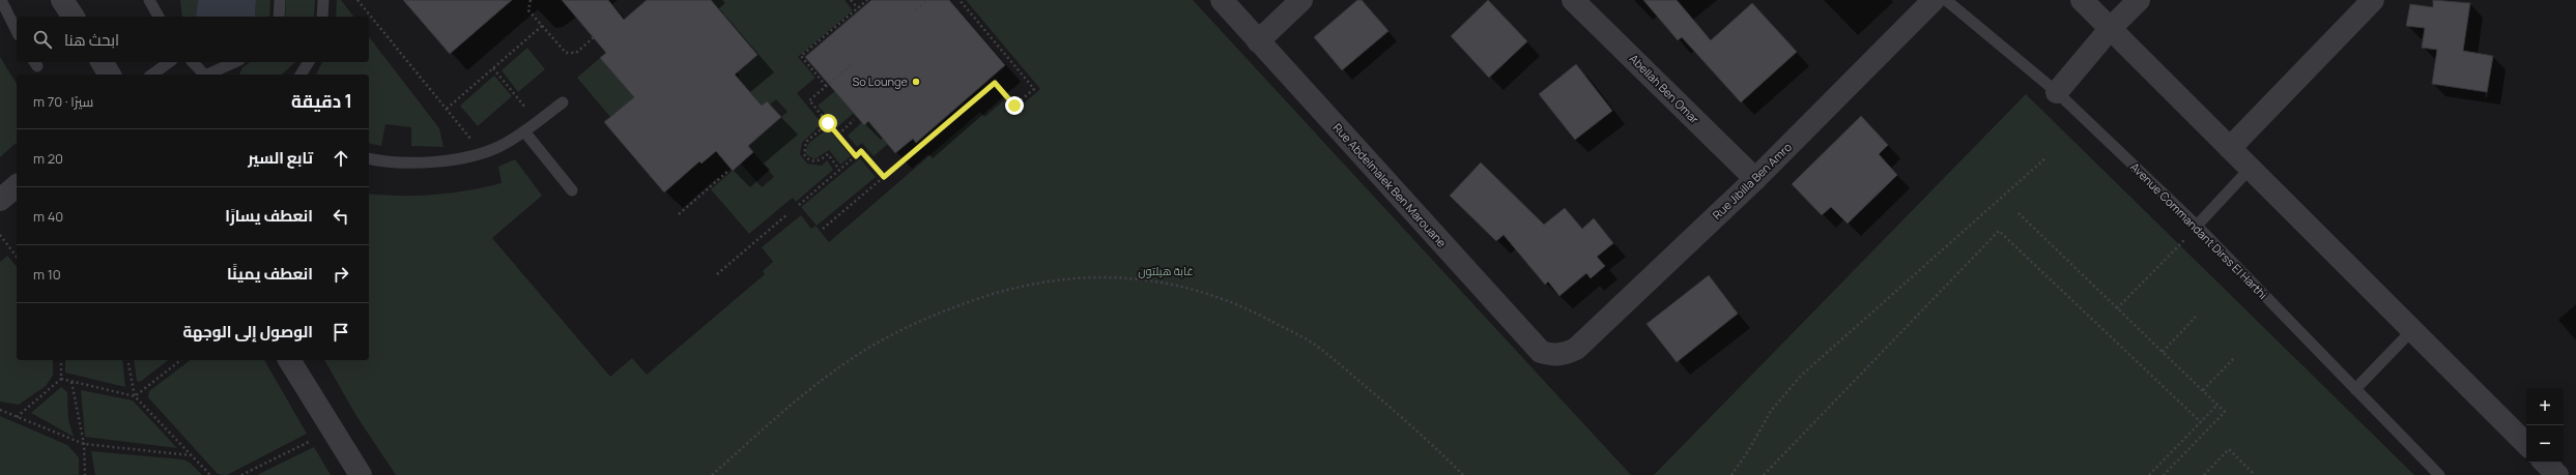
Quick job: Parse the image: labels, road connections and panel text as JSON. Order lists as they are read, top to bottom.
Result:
{
  "streets": {
    "street": ["Abellah Ben Omar", "Rue Jibilla Ben Amro", "Rue Abdelmalek Ben Marouane"],
    "lane": ["Avenue Commandant Dirss El Harthi"]
  },
  "crossings": [
    ["Abellah Ben Omar", "Rue Jibilla Ben Amro"],
    ["Rue Jibilla Ben Amro", "Rue Abdelmalek Ben Marouane"]
  ],
  "parks": ["غابة هيلتون"],
  "places": ["So Lounge"],
  "page": {
    "search": "ابحث هنا",
    "heading": ["1 دقيقة", "سيرًا · 70 m"],
    "list": [
      ["تابع السير", "20 m"],
      ["انعطف يسارًا", "40 m"],
      ["انعطف يمينًا", "10 m"],
      "الوصول إلى الوجهة"
    ],
    "map_buttons": ["+", "−"]
  }
}
